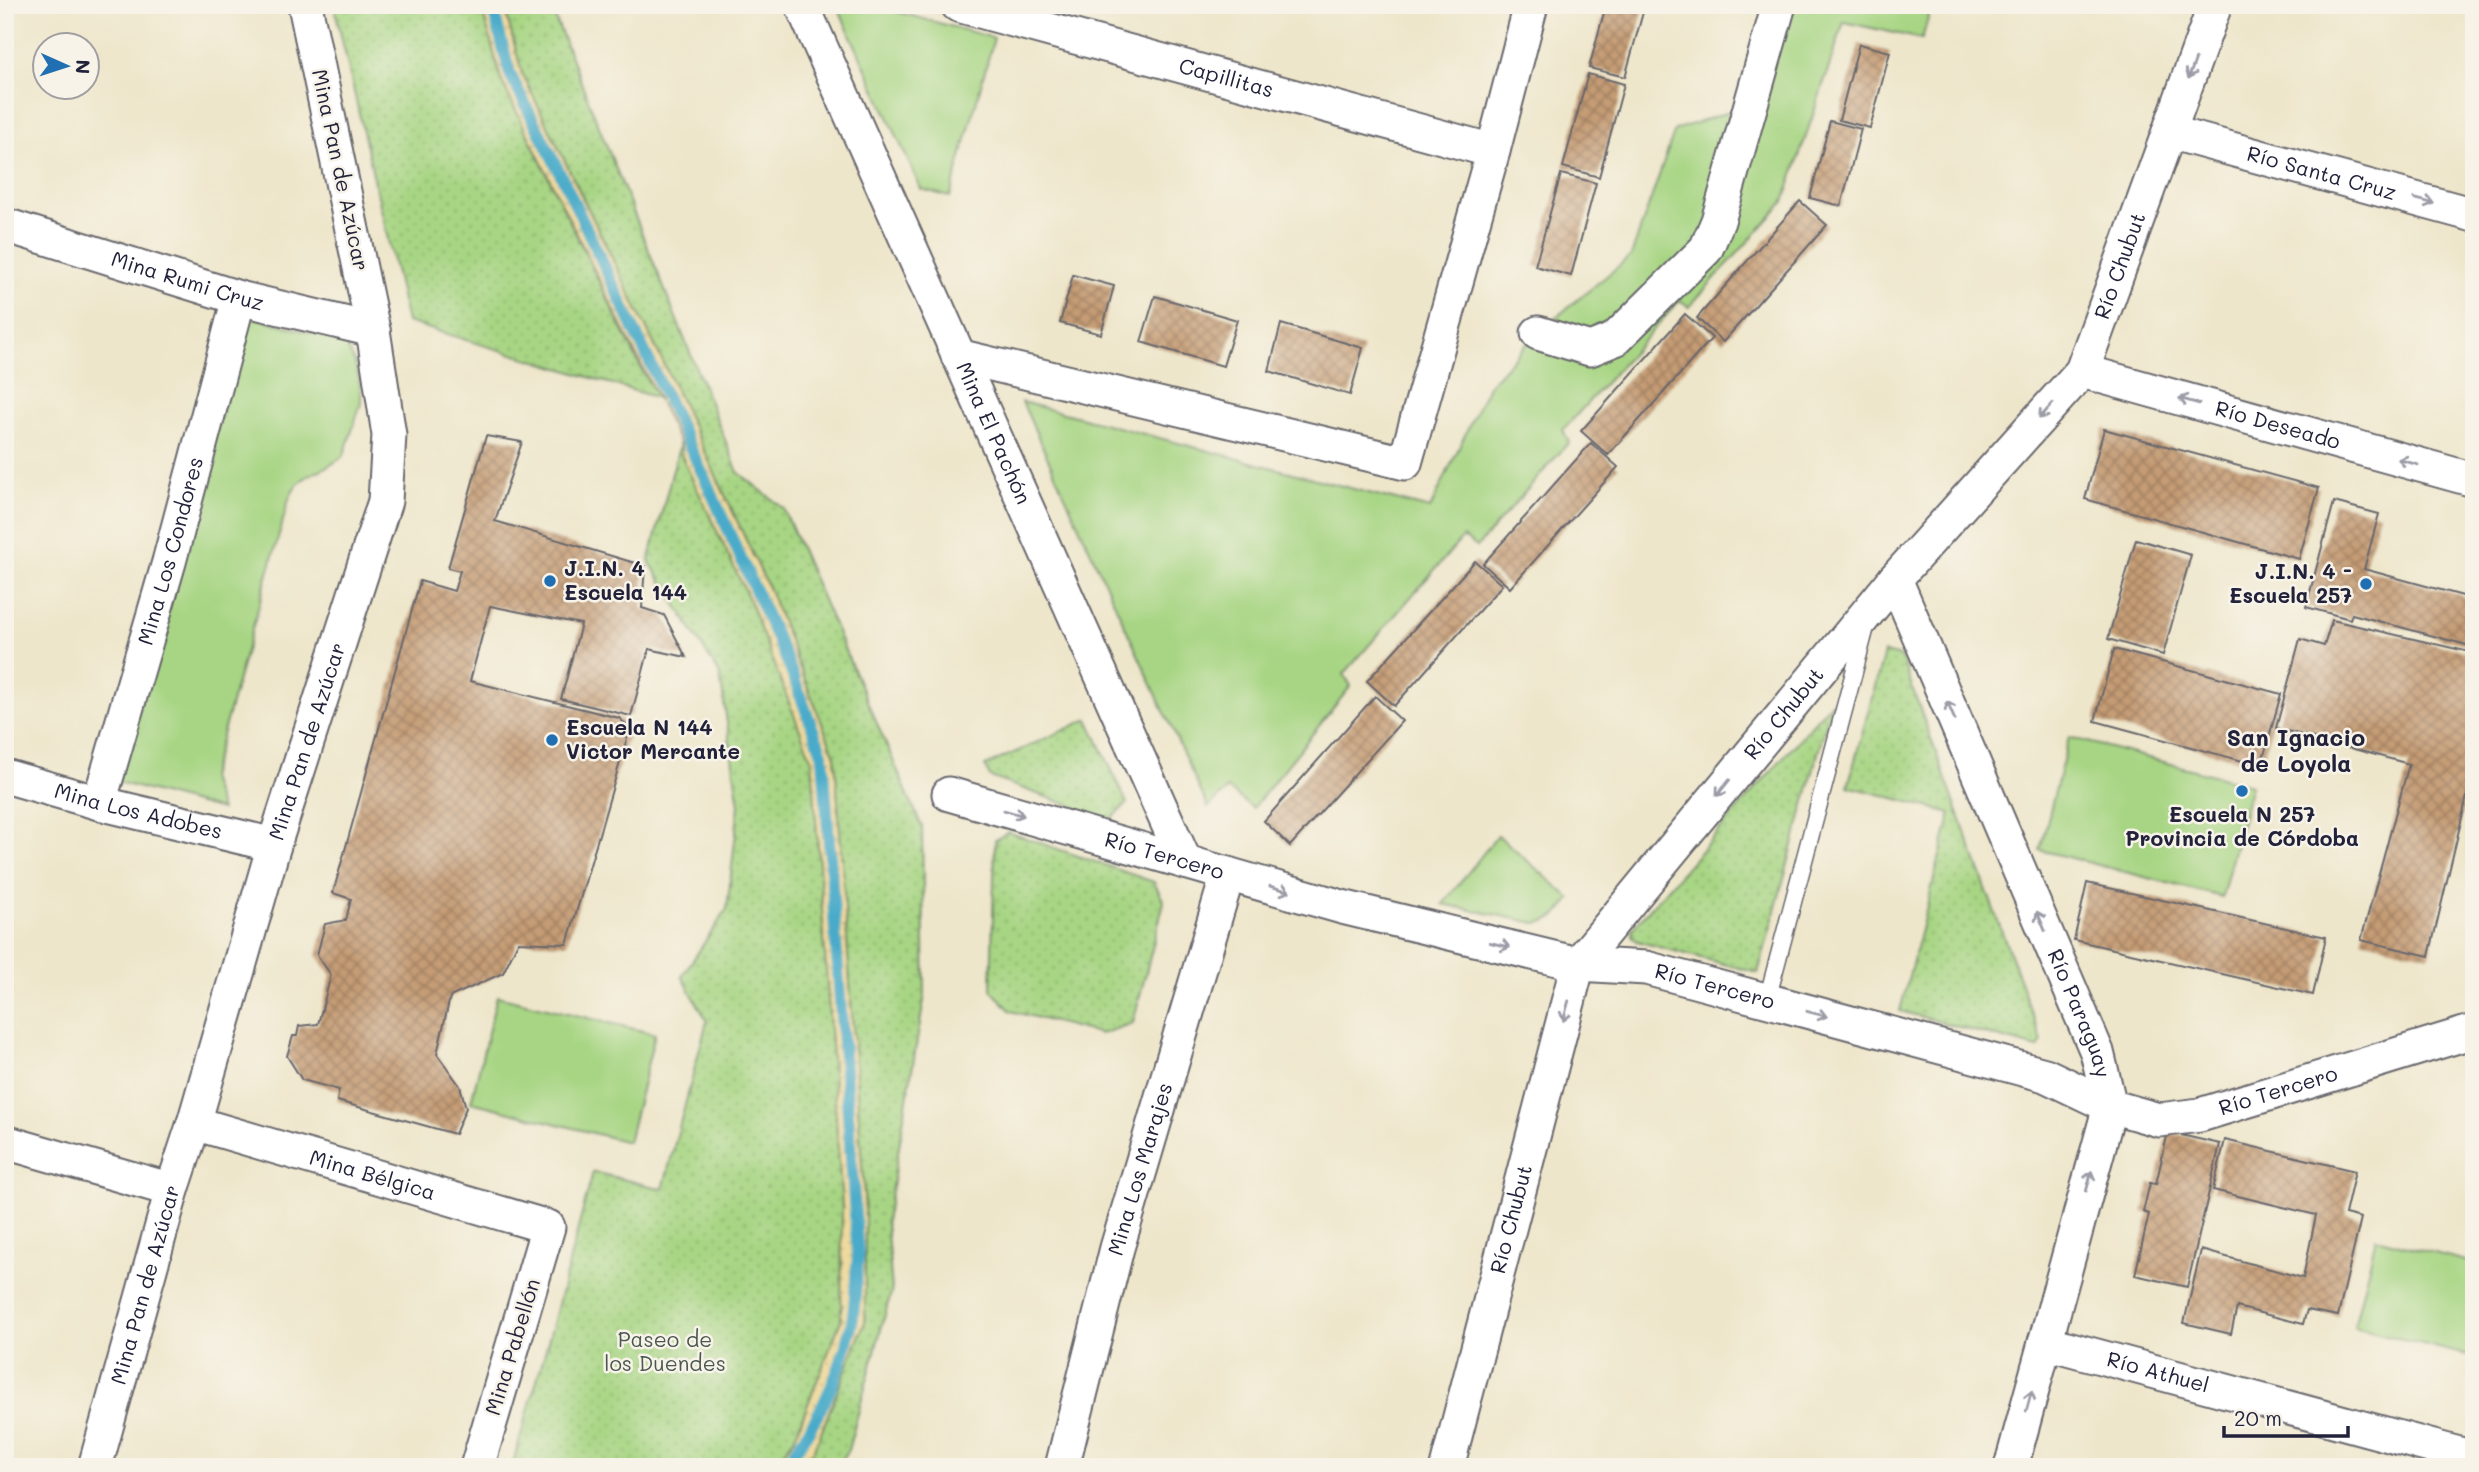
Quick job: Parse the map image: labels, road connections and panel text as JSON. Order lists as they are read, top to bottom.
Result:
{
  "streets": {
    "street": [
      "Capillitas",
      "Mina Pan de Azúcar",
      "Río Santa Cruz",
      "Río Chubut",
      "Mina Rumi Cruz",
      "Río Deseado",
      "Mina El Pachón",
      "Mina Los Condores",
      "Mina Los Adobes",
      "Río Tercero",
      "Río Paraguay",
      "Mina Los Marajes",
      "Mina Bélgica",
      "Mina Pabellón",
      "Río Athuel"
    ]
  },
  "crossings": [
    ["Mina Pan de Azúcar", "Mina Rumi Cruz"],
    ["Mina Pan de Azúcar", "Mina Los Adobes"],
    ["Mina Pan de Azúcar", "Mina Bélgica"],
    ["Río Santa Cruz", "Río Chubut"],
    ["Río Chubut", "Río Deseado"],
    ["Río Chubut", "Río Tercero"],
    ["Río Chubut", "Río Paraguay"],
    ["Mina Rumi Cruz", "Mina Los Condores"],
    ["Mina El Pachón", "Río Tercero"],
    ["Mina Los Condores", "Mina Los Adobes"],
    ["Río Tercero", "Río Paraguay"],
    ["Río Tercero", "Mina Los Marajes"],
    ["Río Paraguay", "Río Athuel"],
    ["Mina Bélgica", "Mina Pabellón"]
  ],
  "one_way": [
    "Río Santa Cruz",
    "Río Chubut",
    "Río Deseado",
    "Río Tercero",
    "Río Paraguay"
  ],
  "districts": ["San Ignacio de Loyola"],
  "parks": ["Paseo de los Duendes"],
  "places": [
    "J.I.N. 4 Escuela 144",
    "J.I.N. 4 - Escuela 257",
    "Escuela N 144 Victor Mercante",
    "Escuela N 257 Provincia de Córdoba"
  ],
  "scale_bar": "20 m",
  "north": "right"
}
